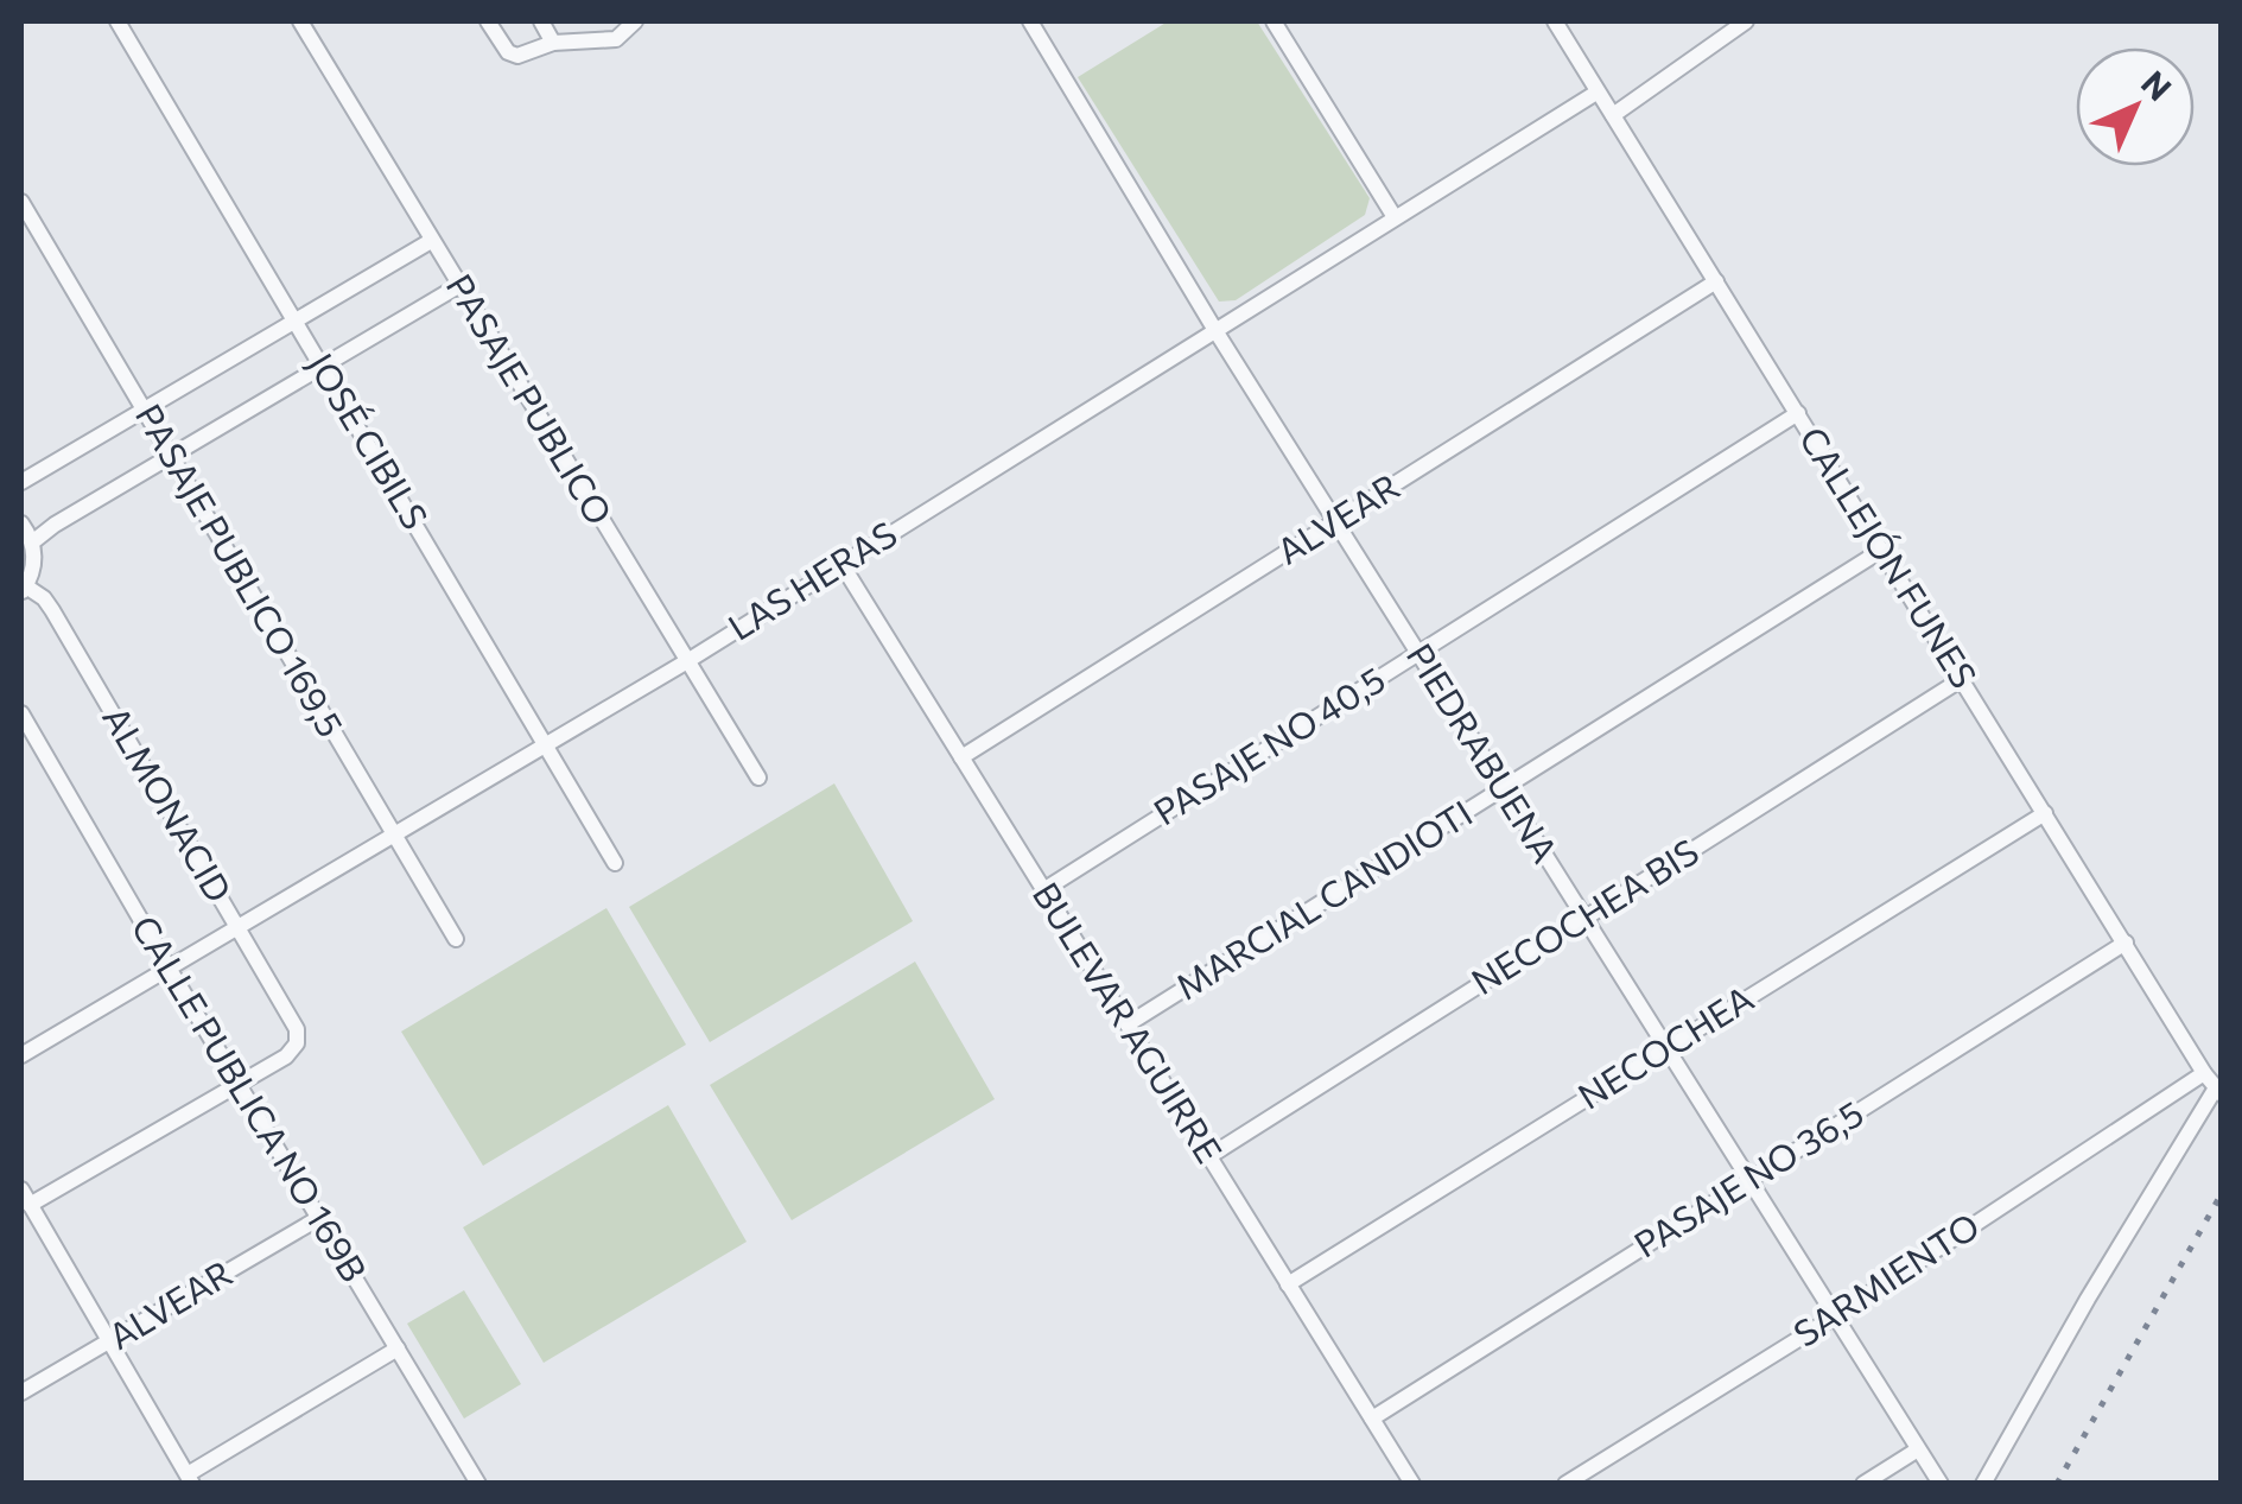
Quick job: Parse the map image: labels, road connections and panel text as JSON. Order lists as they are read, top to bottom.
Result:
{
  "streets": {
    "street": [
      "PASAJE PUBLICO",
      "JOSÉ CIBILS",
      "ALVEAR",
      "CALLEJÓN FUNES",
      "PASAJE PUBLICO 169,5",
      "LAS HERAS",
      "PASAJE NO 40,5",
      "PIEDRABUENA",
      "ALMONACID",
      "MARCIAL CANDIOTI",
      "NECOCHEA BIS",
      "BULEVAR AGUIRRE",
      "NECOCHEA",
      "CALLE PUBLICA NO 169B",
      "PASAJE NO 36,5",
      "SARMIENTO"
    ]
  },
  "crossings": [
    ["PASAJE PUBLICO", "LAS HERAS"],
    ["JOSÉ CIBILS", "LAS HERAS"],
    ["ALVEAR", "CALLEJÓN FUNES"],
    ["ALVEAR", "PIEDRABUENA"],
    ["ALVEAR", "BULEVAR AGUIRRE"],
    ["ALVEAR", "CALLE PUBLICA NO 169B"],
    ["CALLEJÓN FUNES", "LAS HERAS"],
    ["CALLEJÓN FUNES", "PASAJE NO 40,5"],
    ["CALLEJÓN FUNES", "MARCIAL CANDIOTI"],
    ["CALLEJÓN FUNES", "NECOCHEA BIS"],
    ["CALLEJÓN FUNES", "NECOCHEA"],
    ["CALLEJÓN FUNES", "PASAJE NO 36,5"],
    ["CALLEJÓN FUNES", "SARMIENTO"],
    ["PASAJE PUBLICO 169,5", "LAS HERAS"],
    ["LAS HERAS", "PIEDRABUENA"],
    ["LAS HERAS", "ALMONACID"],
    ["LAS HERAS", "BULEVAR AGUIRRE"],
    ["LAS HERAS", "CALLE PUBLICA NO 169B"],
    ["PASAJE NO 40,5", "PIEDRABUENA"],
    ["PASAJE NO 40,5", "BULEVAR AGUIRRE"],
    ["PIEDRABUENA", "MARCIAL CANDIOTI"],
    ["PIEDRABUENA", "NECOCHEA BIS"],
    ["PIEDRABUENA", "NECOCHEA"],
    ["PIEDRABUENA", "PASAJE NO 36,5"],
    ["PIEDRABUENA", "SARMIENTO"],
    ["ALMONACID", "CALLE PUBLICA NO 169B"],
    ["MARCIAL CANDIOTI", "BULEVAR AGUIRRE"],
    ["NECOCHEA BIS", "BULEVAR AGUIRRE"],
    ["BULEVAR AGUIRRE", "NECOCHEA"],
    ["BULEVAR AGUIRRE", "PASAJE NO 36,5"]
  ],
  "north": "top right"
}
